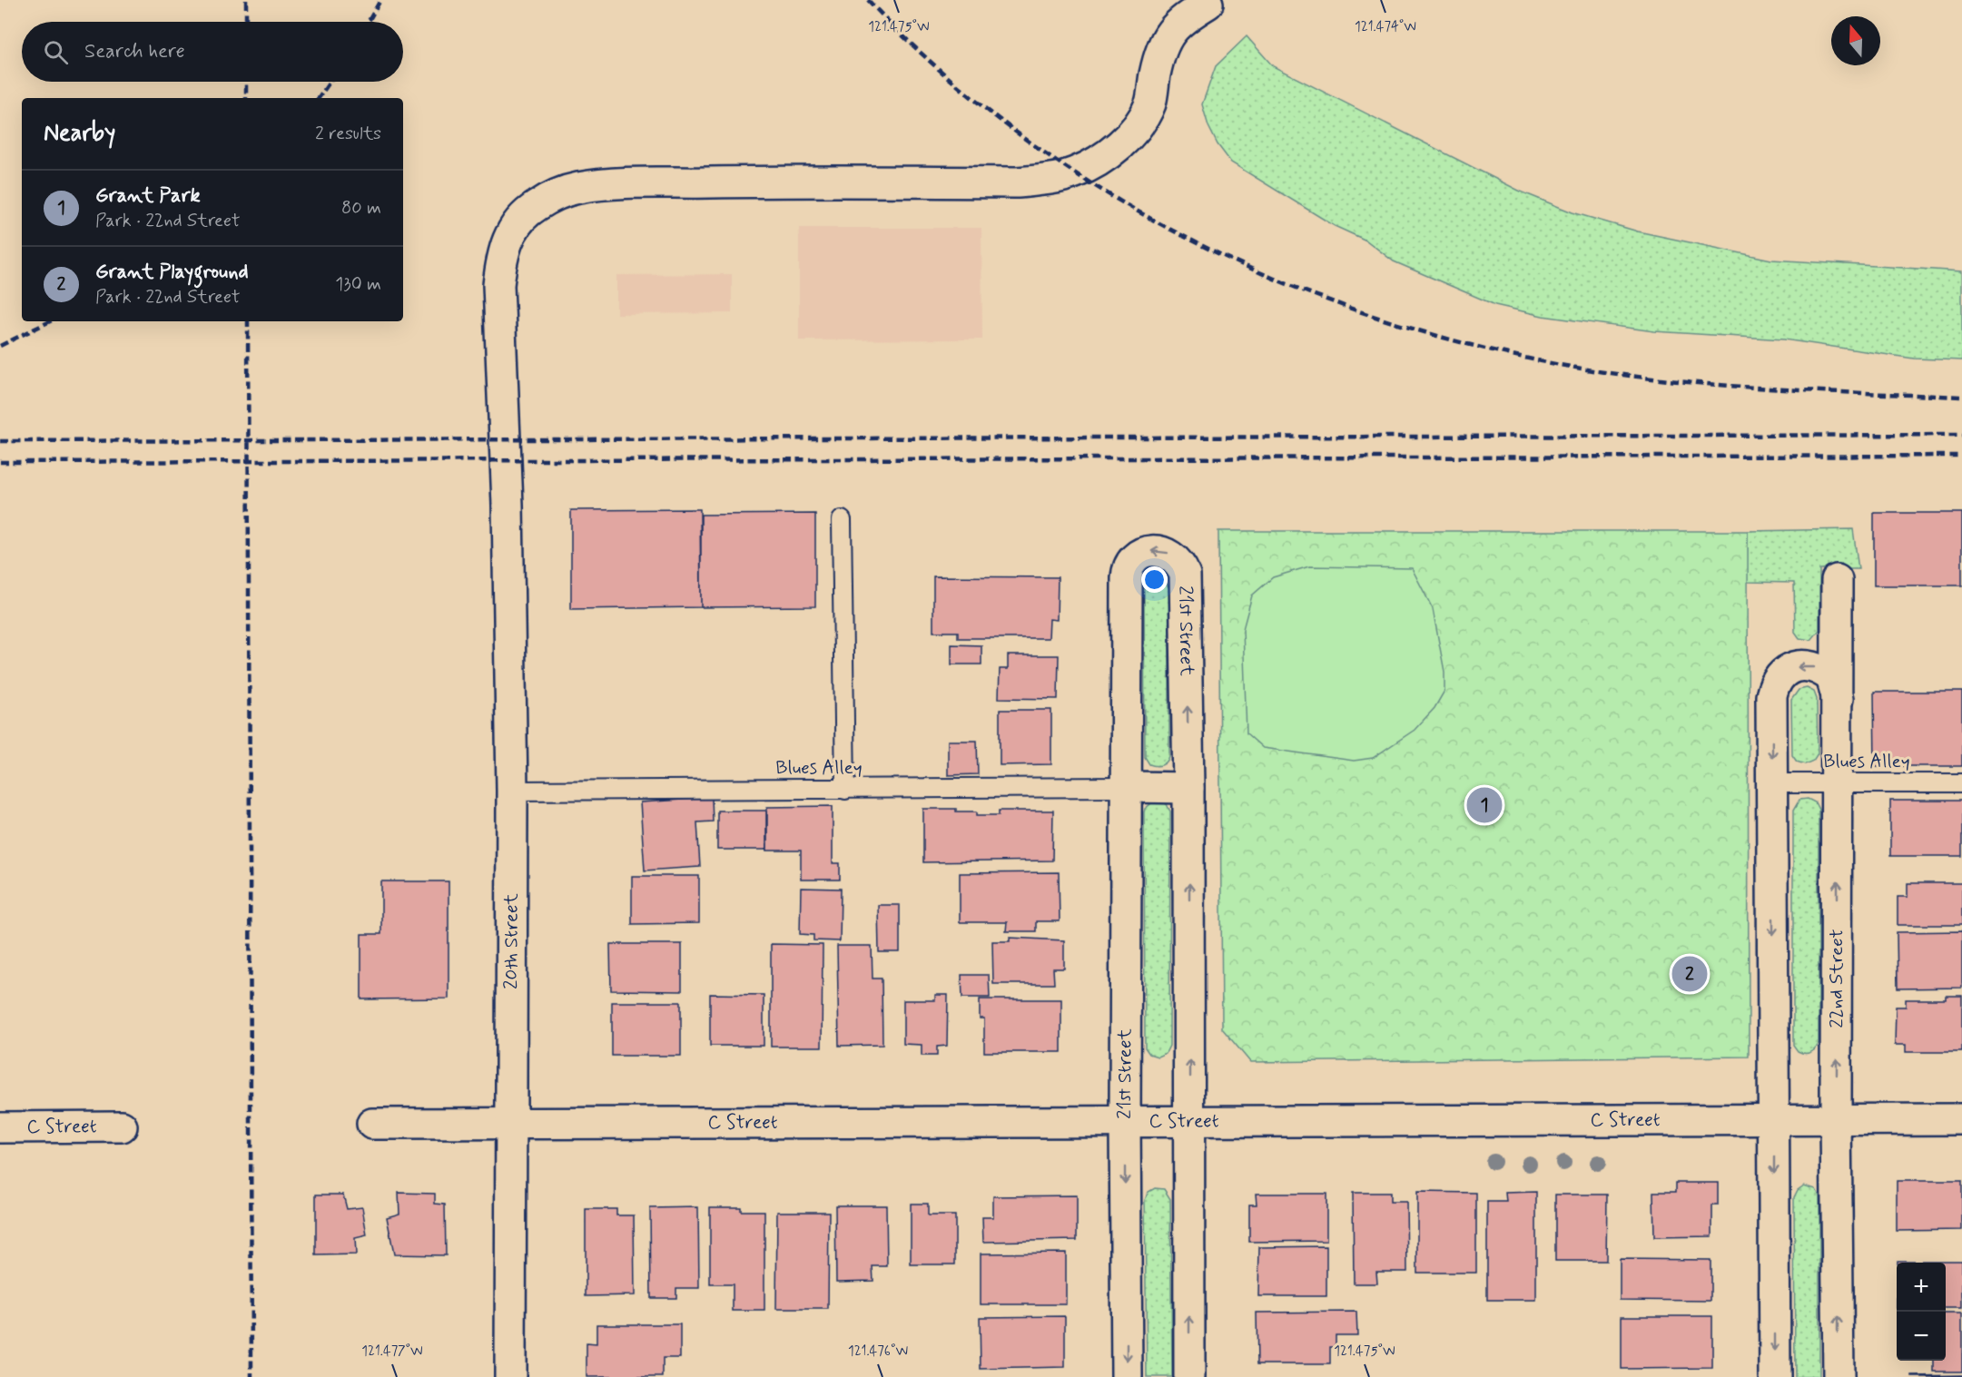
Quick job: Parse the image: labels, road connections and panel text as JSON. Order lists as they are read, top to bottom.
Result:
{
  "streets": {
    "street": [
      "21st Street",
      "20th Street",
      "22nd Street",
      "C Street"
    ],
    "lane": ["Blues Alley"]
  },
  "crossings": [
    ["21st Street", "Blues Alley"],
    ["21st Street", "C Street"],
    ["Blues Alley", "20th Street"],
    ["Blues Alley", "22nd Street"],
    ["20th Street", "C Street"],
    ["22nd Street", "C Street"]
  ],
  "north": "top",
  "page": {
    "search": "Search here",
    "heading": ["Nearby", "2 results"],
    "list": [
      {
        "mark": "1",
        "name": "Grant Park",
        "note": "Park · 22nd Street",
        "value": "80 m"
      },
      {
        "mark": "2",
        "name": "Grant Playground",
        "note": "Park · 22nd Street",
        "value": "130 m"
      }
    ],
    "pins": ["1", "2"],
    "map_buttons": ["+", "−"]
  },
  "coordinates": [
    "121.475°W",
    "121.474°W",
    "121.477°W",
    "121.476°W"
  ]
}
